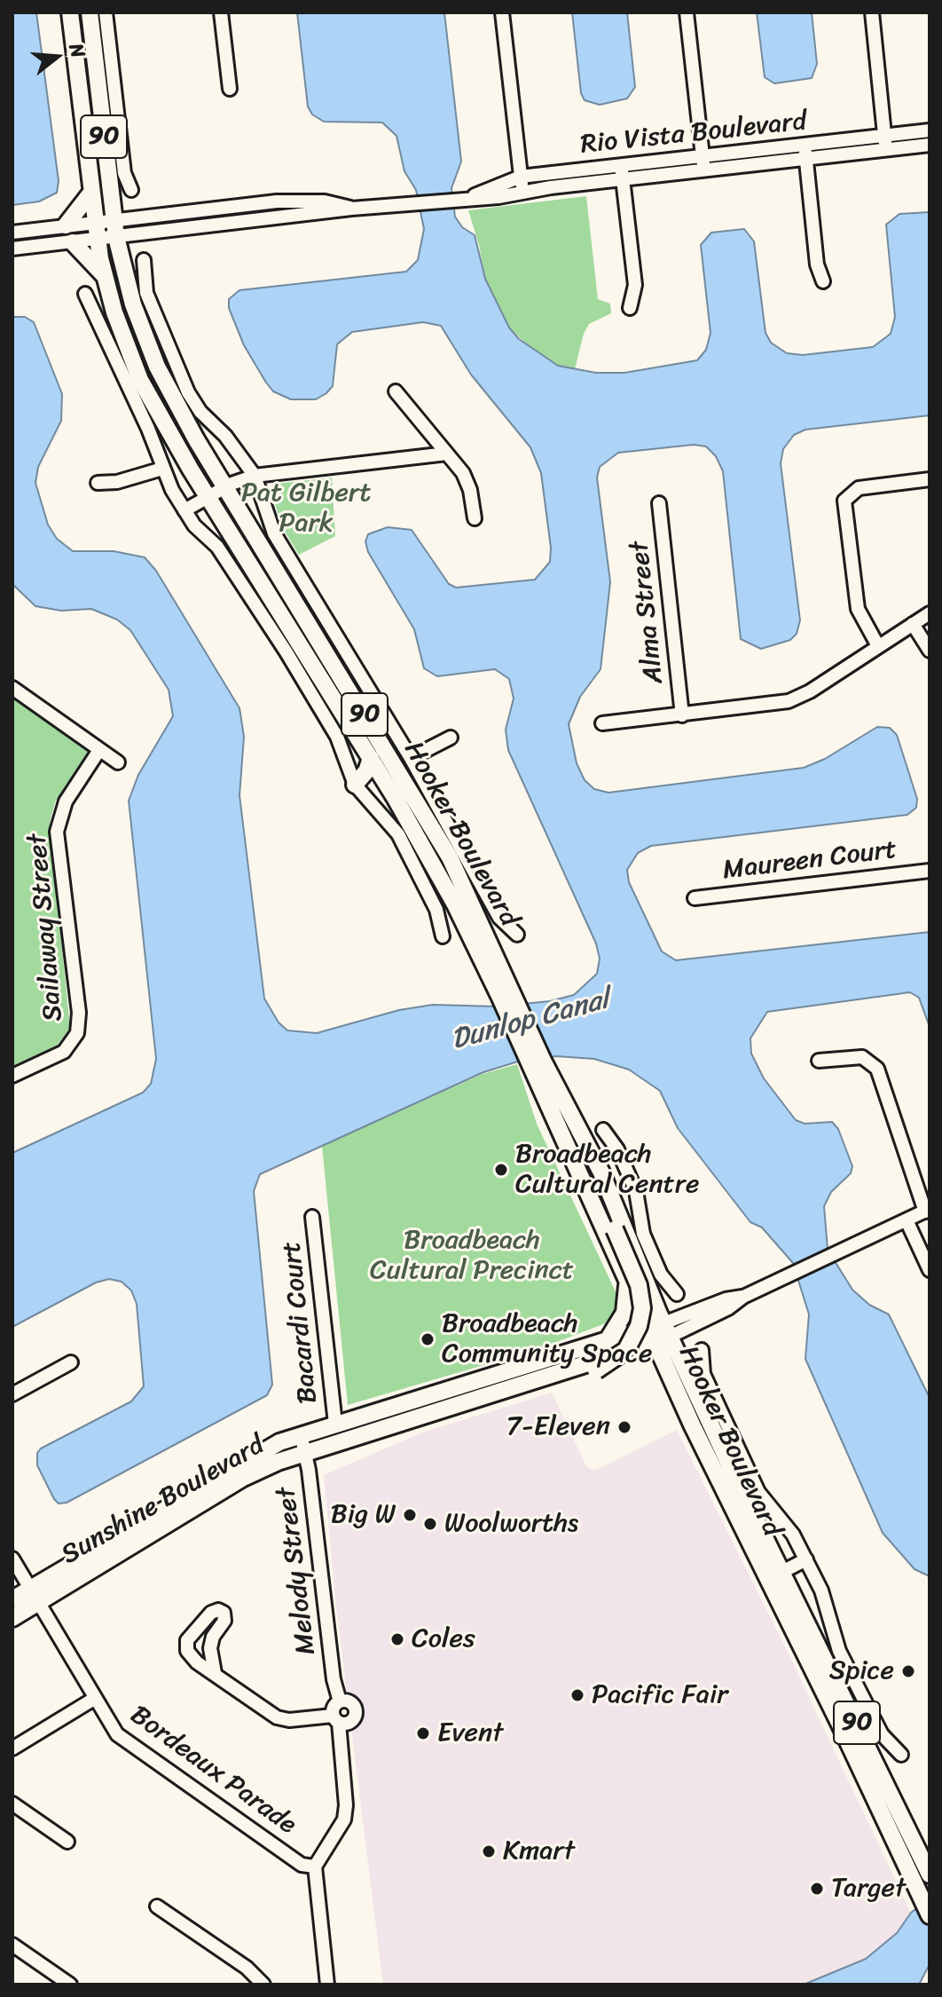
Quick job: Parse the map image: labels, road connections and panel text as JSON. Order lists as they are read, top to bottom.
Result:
{
  "streets": {
    "main road": ["90", "Hooker Boulevard", "Sunshine Boulevard"],
    "street": [
      "Rio Vista Boulevard",
      "Alma Street",
      "Maureen Court",
      "Sailaway Street",
      "Bacardi Court",
      "Melody Street",
      "Bordeaux Parade"
    ]
  },
  "crossings": [
    ["Rio Vista Boulevard", "Hooker Boulevard"],
    ["Hooker Boulevard", "Sunshine Boulevard"],
    ["Bacardi Court", "Sunshine Boulevard"],
    ["Sunshine Boulevard", "Melody Street"],
    ["Sunshine Boulevard", "Bordeaux Parade"]
  ],
  "water": ["Dunlop Canal"],
  "parks": ["Pat Gilbert Park", "Broadbeach Cultural Precinct"],
  "places": [
    "Broadbeach Cultural Centre",
    "Broadbeach Community Space",
    "7-Eleven",
    "Big W",
    "Woolworths",
    "Coles",
    "Spice",
    "Pacific Fair",
    "Event",
    "Kmart",
    "Target"
  ],
  "north": "right"
}
